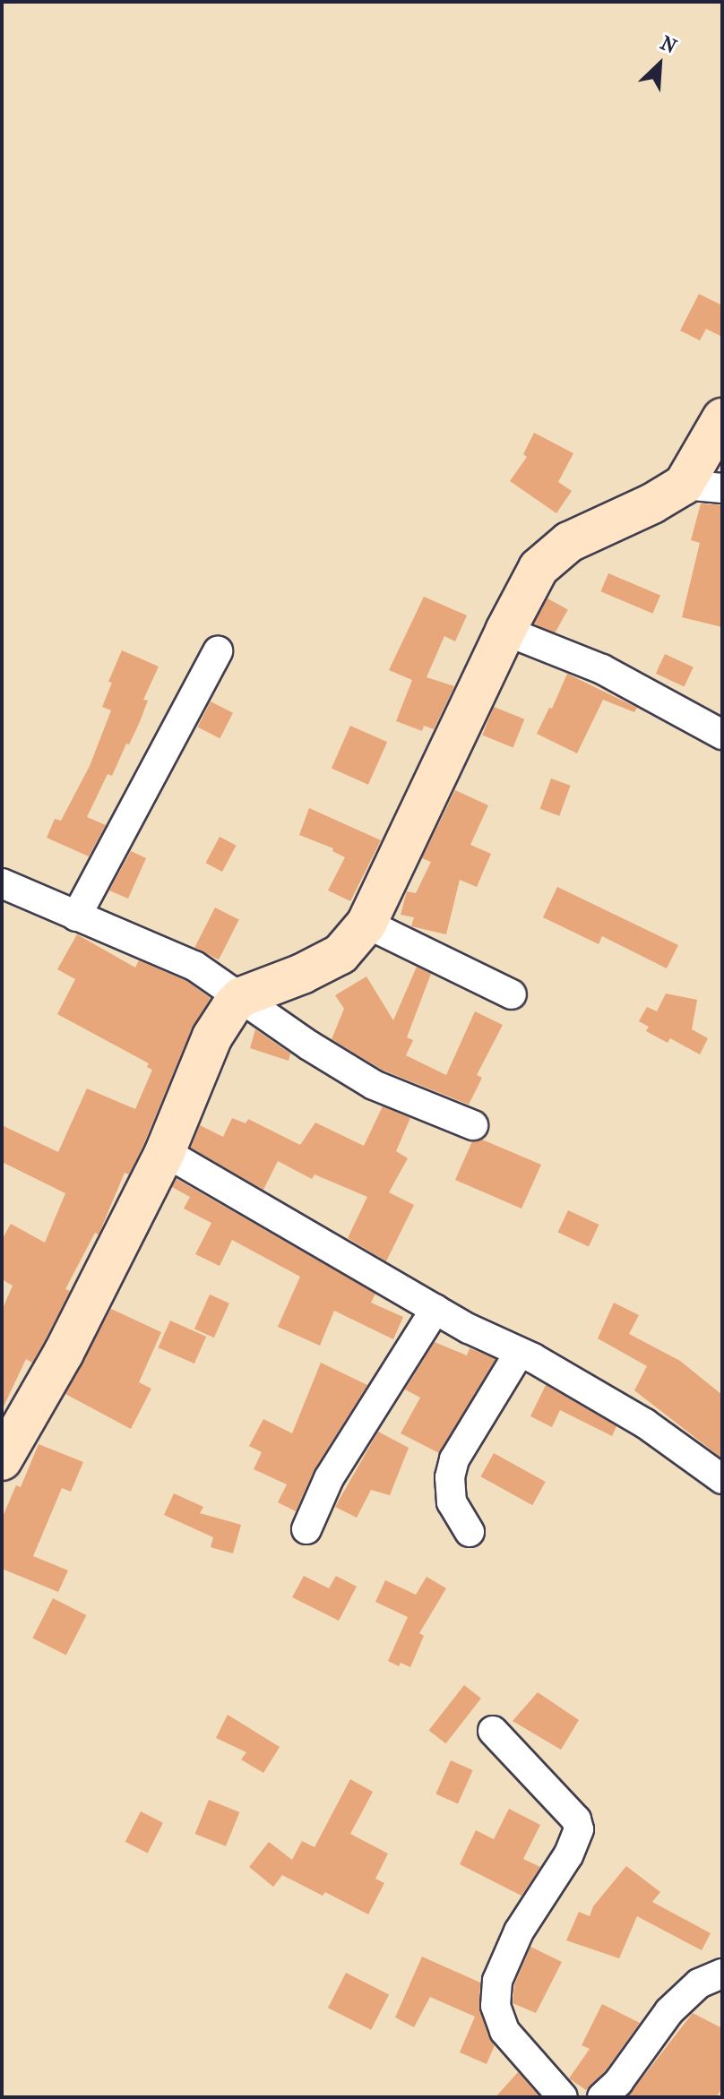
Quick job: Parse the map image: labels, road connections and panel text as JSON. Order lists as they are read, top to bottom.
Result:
{
  "north": "top right"
}
